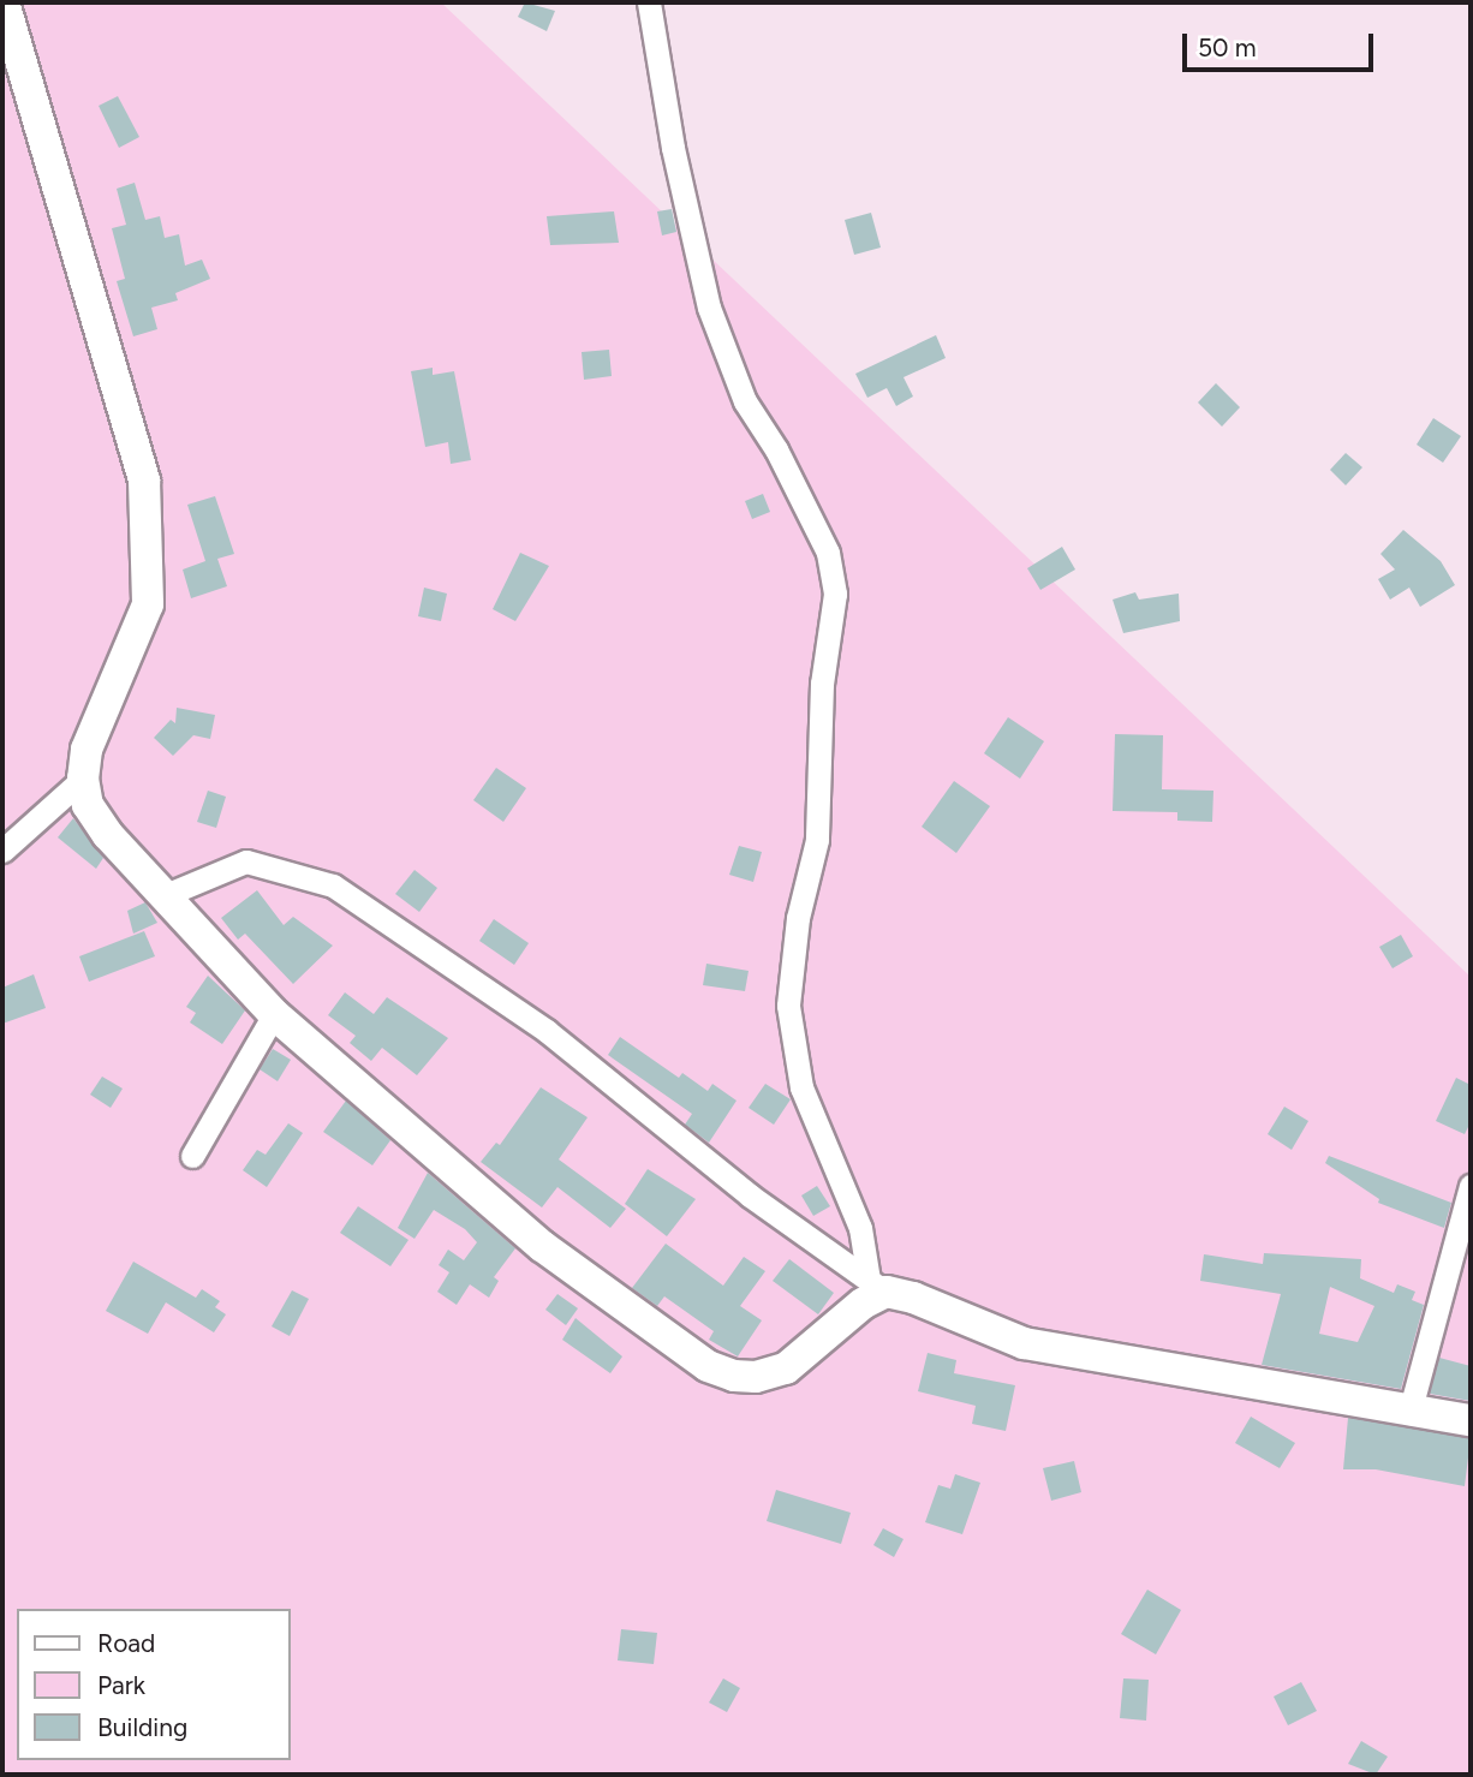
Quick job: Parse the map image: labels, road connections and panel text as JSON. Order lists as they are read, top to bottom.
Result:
{
  "legend": ["Road", "Park", "Building"],
  "scale_bar": "50 m"
}
